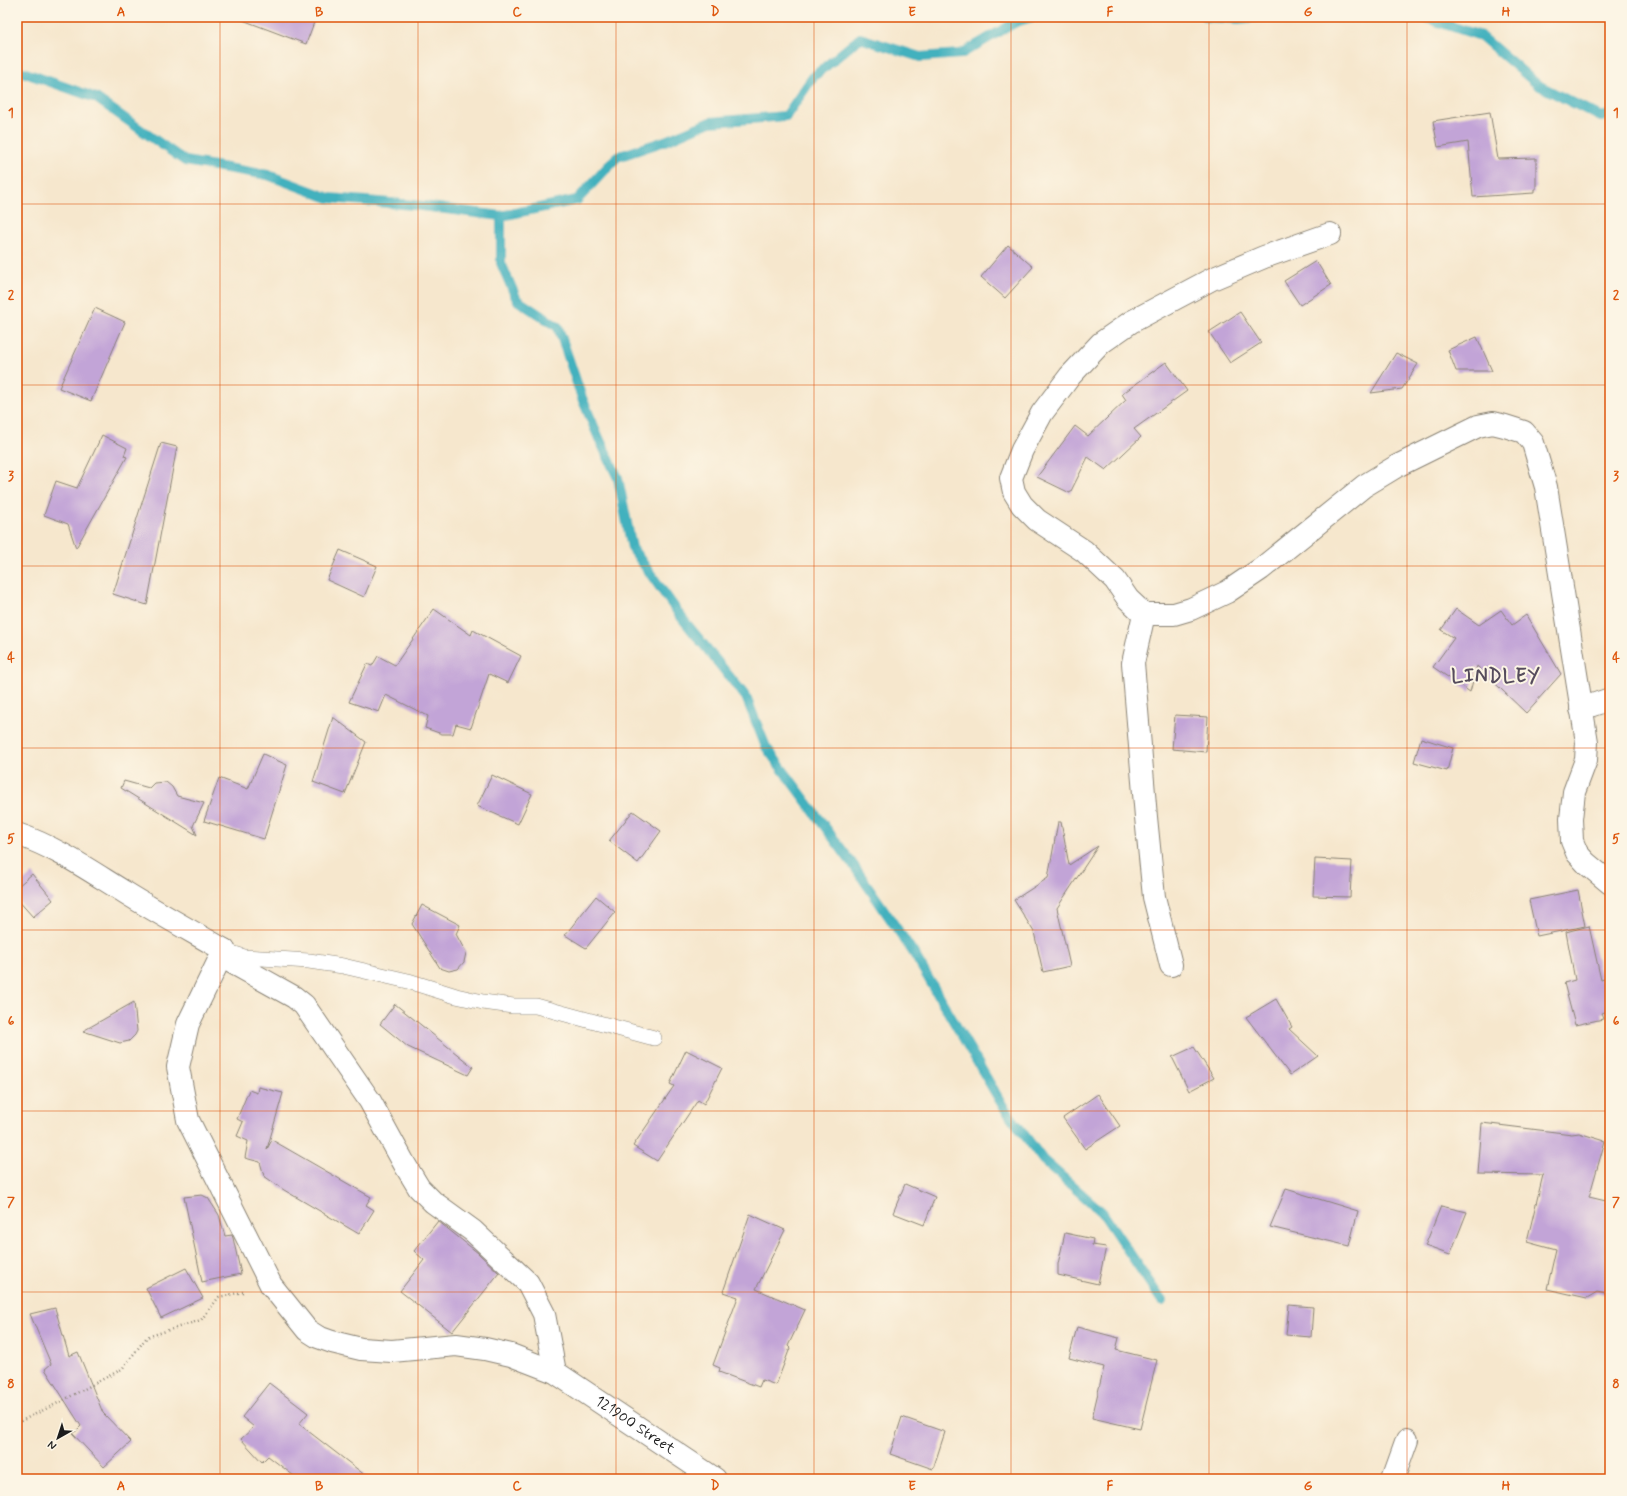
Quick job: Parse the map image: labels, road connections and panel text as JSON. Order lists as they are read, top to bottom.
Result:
{
  "streets": {
    "street": ["121900 Street"]
  },
  "districts": ["LINDLEY"],
  "north": "bottom left",
  "grid": {
    "columns": [
      "A",
      "B",
      "C",
      "D",
      "E",
      "F",
      "G",
      "H"
    ],
    "rows": [
      "1",
      "2",
      "3",
      "4",
      "5",
      "6",
      "7",
      "8"
    ]
  }
}
